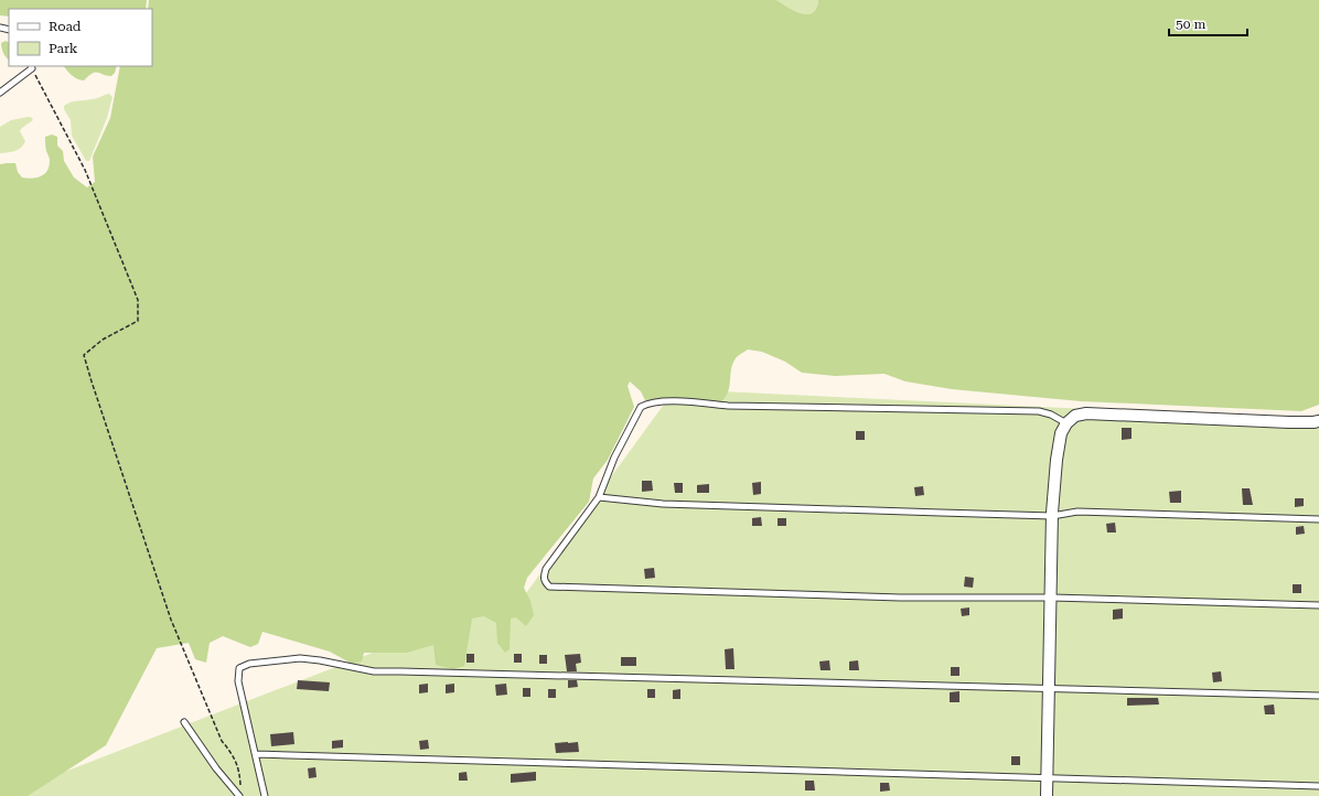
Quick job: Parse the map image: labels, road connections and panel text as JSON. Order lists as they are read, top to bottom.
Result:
{
  "legend": ["Road", "Park"],
  "scale_bar": "50 m"
}
